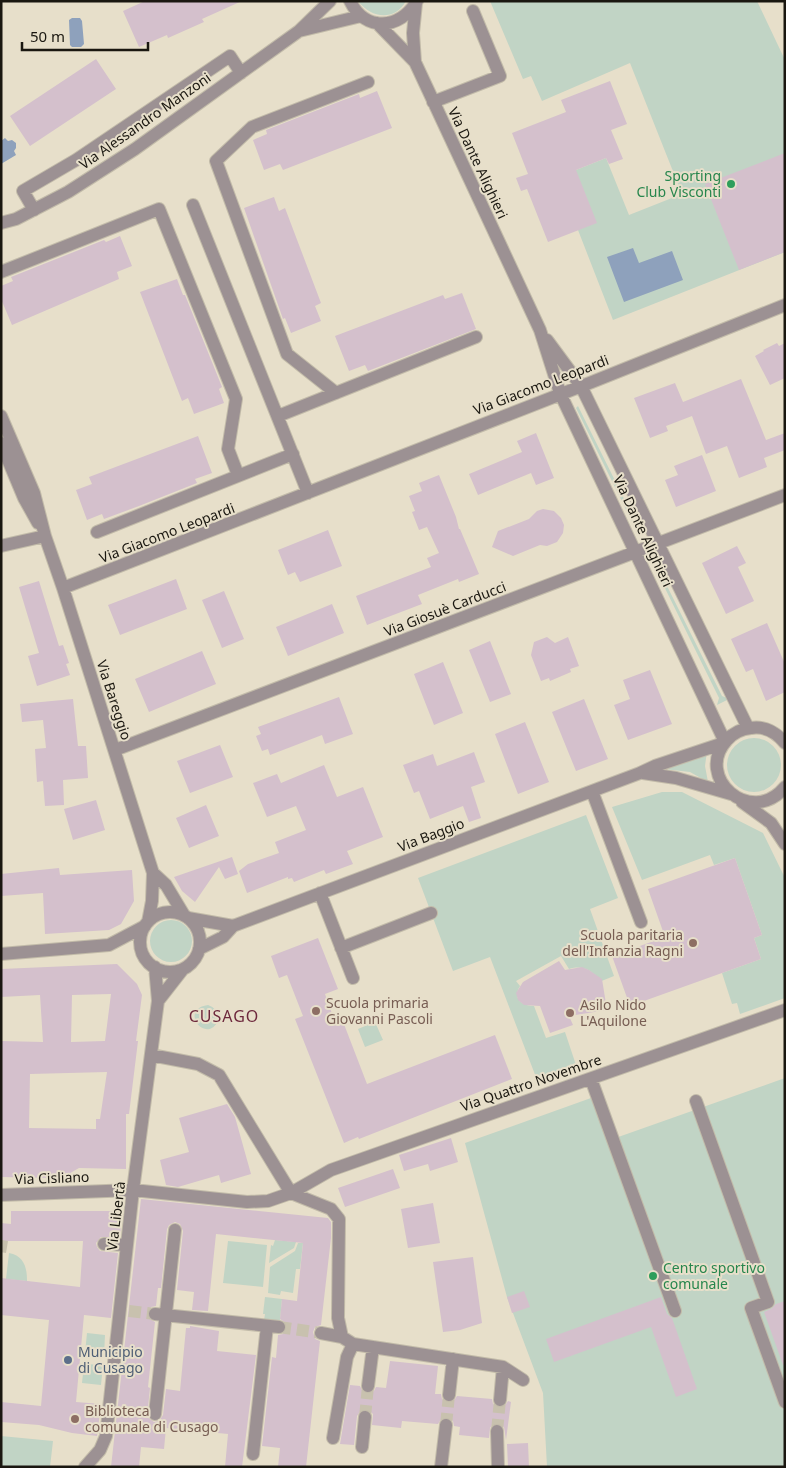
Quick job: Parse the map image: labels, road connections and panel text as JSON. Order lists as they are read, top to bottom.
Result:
{
  "streets": {
    "street": [
      "Via Alessandro Manzoni",
      "Via Dante Alighieri",
      "Via Giacomo Leopardi",
      "Via Giosuè Carducci",
      "Via Bareggio",
      "Via Baggio",
      "Via Quattro Novembre",
      "Via Cisliano",
      "Via Libertà"
    ]
  },
  "crossings": [
    ["Via Alessandro Manzoni", "Via Dante Alighieri"],
    ["Via Dante Alighieri", "Via Giacomo Leopardi"],
    ["Via Dante Alighieri", "Via Giosuè Carducci"],
    ["Via Dante Alighieri", "Via Baggio"],
    ["Via Giacomo Leopardi", "Via Bareggio"],
    ["Via Giosuè Carducci", "Via Bareggio"],
    ["Via Bareggio", "Via Baggio"],
    ["Via Bareggio", "Via Libertà"],
    ["Via Baggio", "Via Libertà"],
    ["Via Quattro Novembre", "Via Cisliano"],
    ["Via Quattro Novembre", "Via Libertà"],
    ["Via Cisliano", "Via Libertà"]
  ],
  "districts": ["CUSAGO"],
  "places": [
    "Sporting Club Visconti",
    "Scuola paritaria dell'Infanzia Ragni",
    "Scuola primaria Giovanni Pascoli",
    "Asilo Nido L'Aquilone",
    "Centro sportivo comunale",
    "Municipio di Cusago",
    "Biblioteca comunale di Cusago"
  ],
  "scale_bar": "50 m"
}
